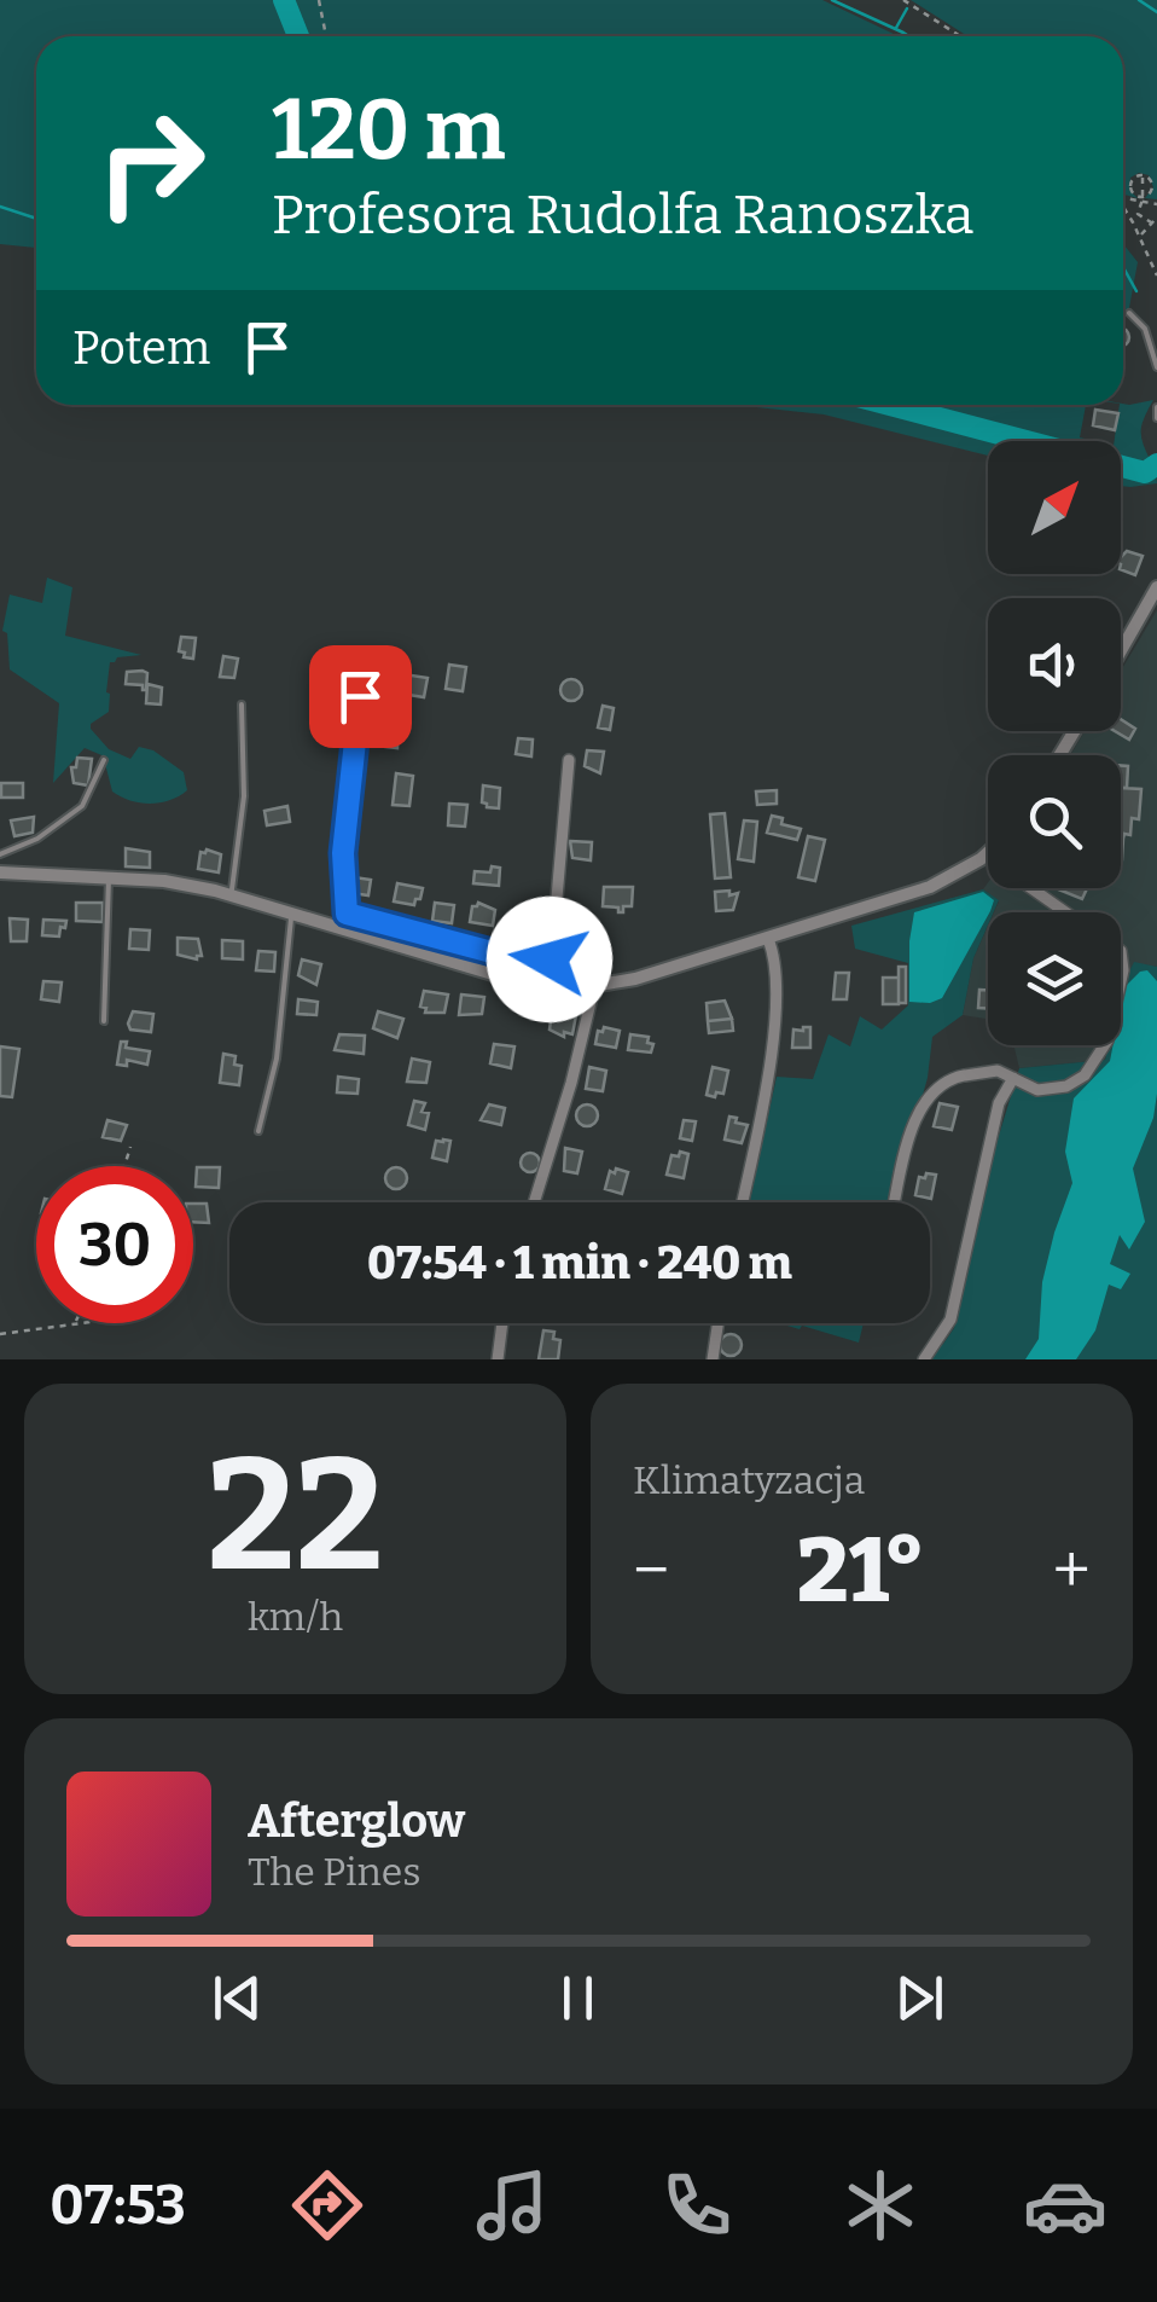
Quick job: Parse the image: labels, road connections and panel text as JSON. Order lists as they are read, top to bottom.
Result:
{
  "north": "top right",
  "page": {
    "turn": ["120 m", "Profesora Rudolfa Ranoszka"],
    "then": "Potem",
    "limit": "30",
    "trip": "07:54 · 1 min · 240 m",
    "tile": [
      ["22", "km/h"],
      "Klimatyzacja"
    ],
    "heat": ["−", "21°", "+"],
    "song": ["Afterglow", "The Pines"],
    "tabs": "07:53"
  }
}
